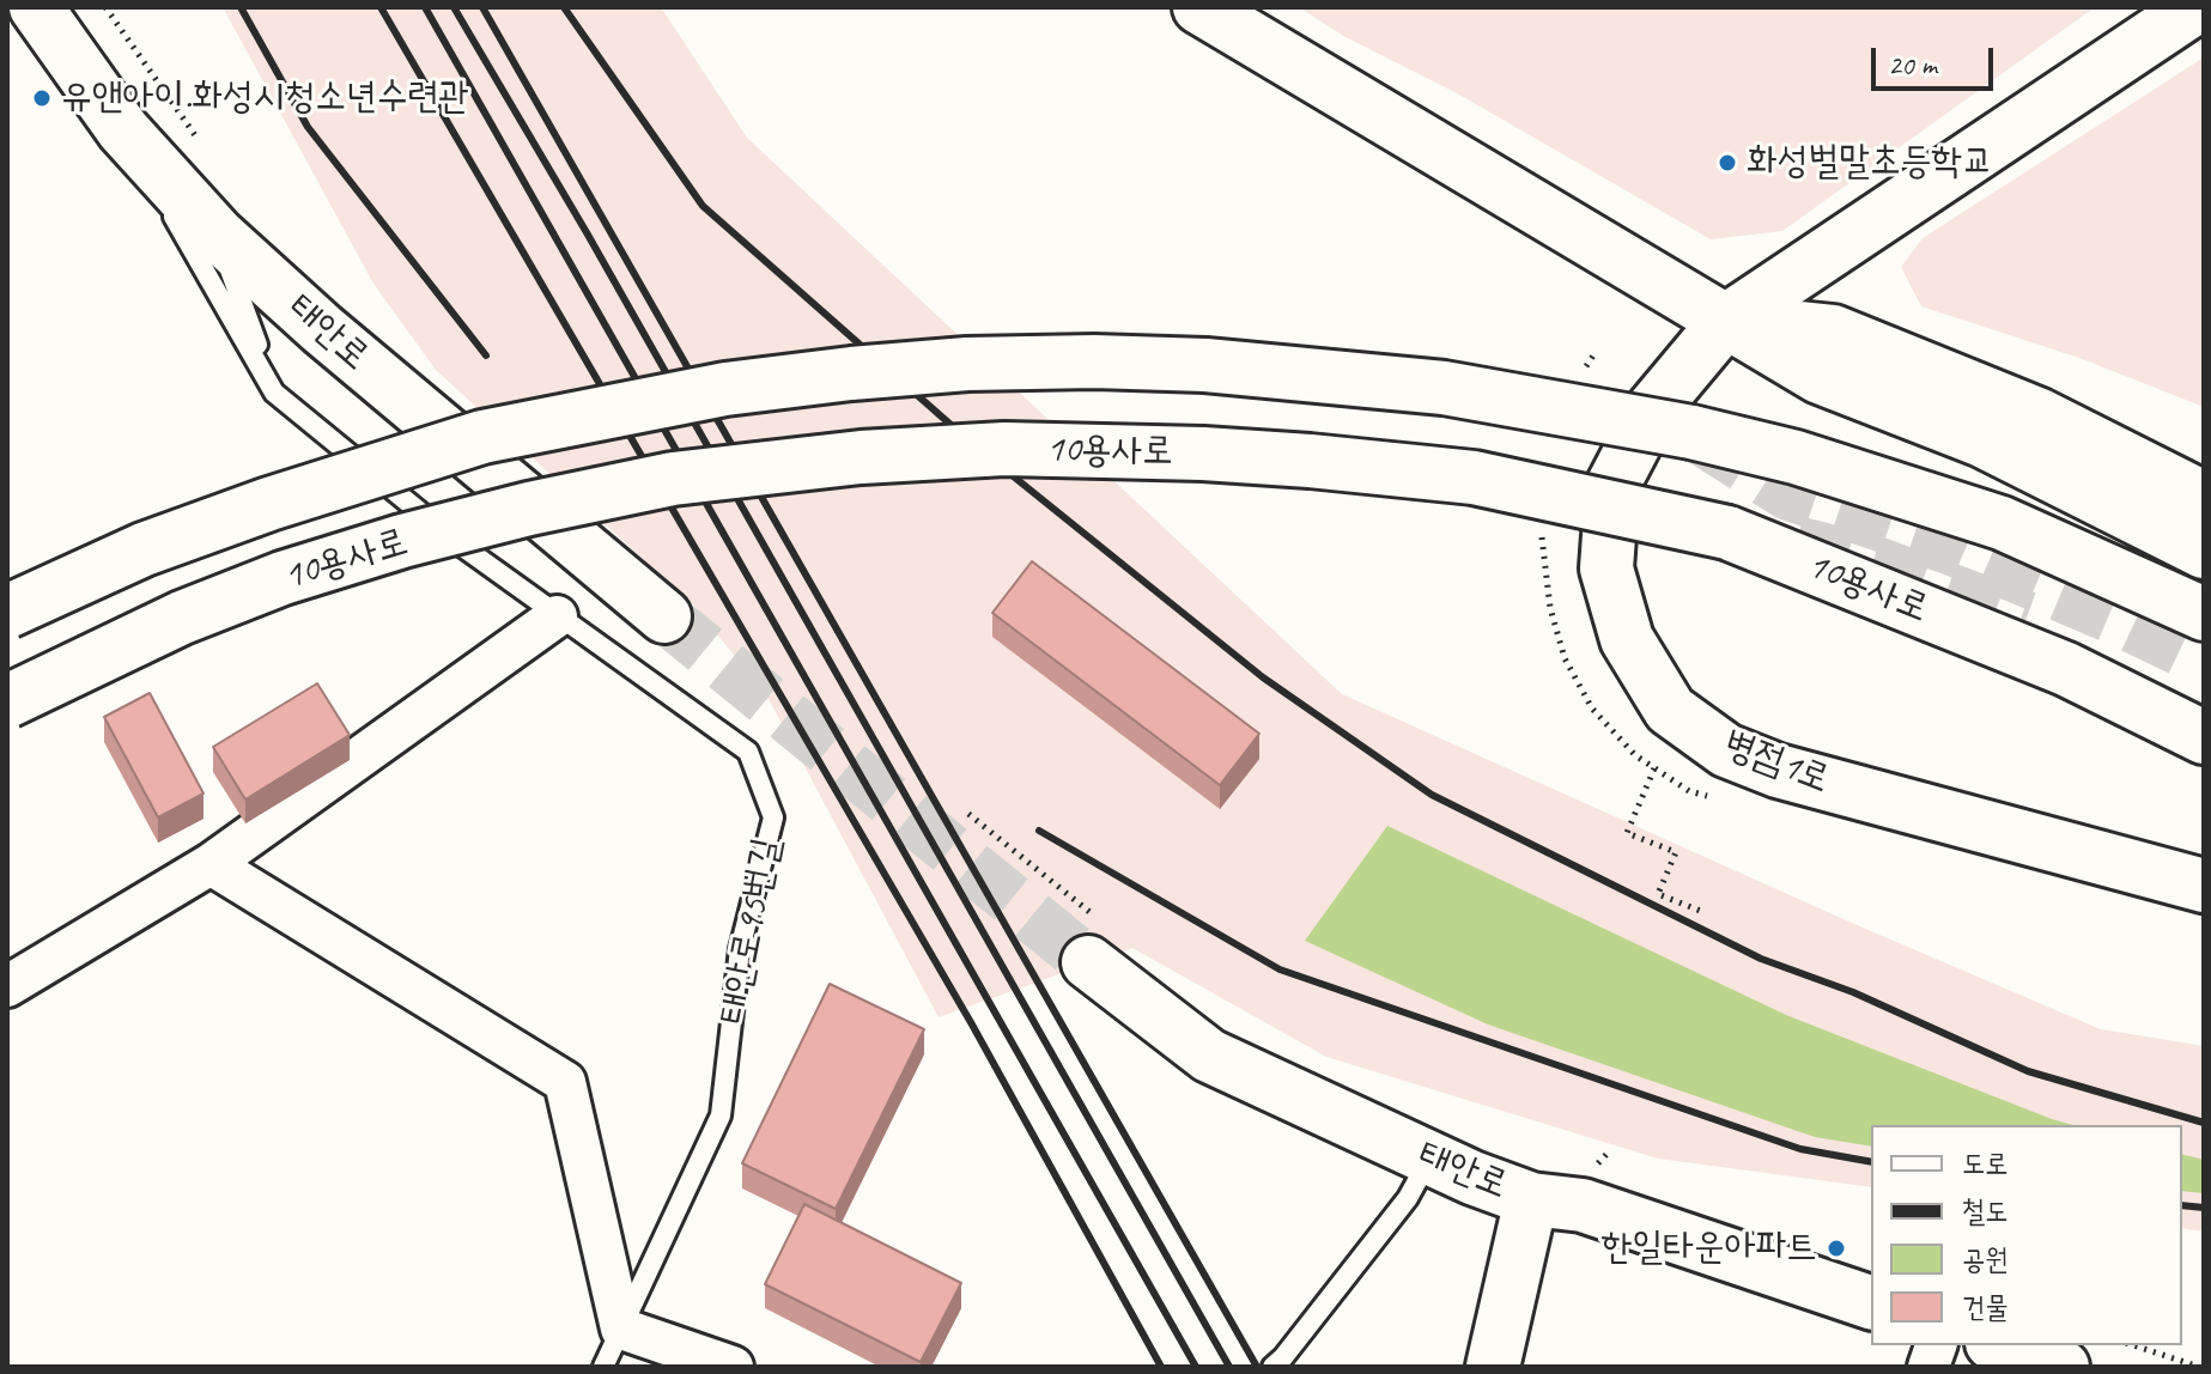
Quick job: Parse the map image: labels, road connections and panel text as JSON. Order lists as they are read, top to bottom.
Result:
{
  "streets": {
    "street": ["태안로", "10용사로", "병점1로"],
    "lane": ["태안로95번길"]
  },
  "places": ["유앤아이.화성시청소년수련관", "화성벌말초등학교", "한일타운아파트"],
  "legend": [
    "도로",
    "철도",
    "공원",
    "건물"
  ],
  "scale_bar": "20 m"
}
